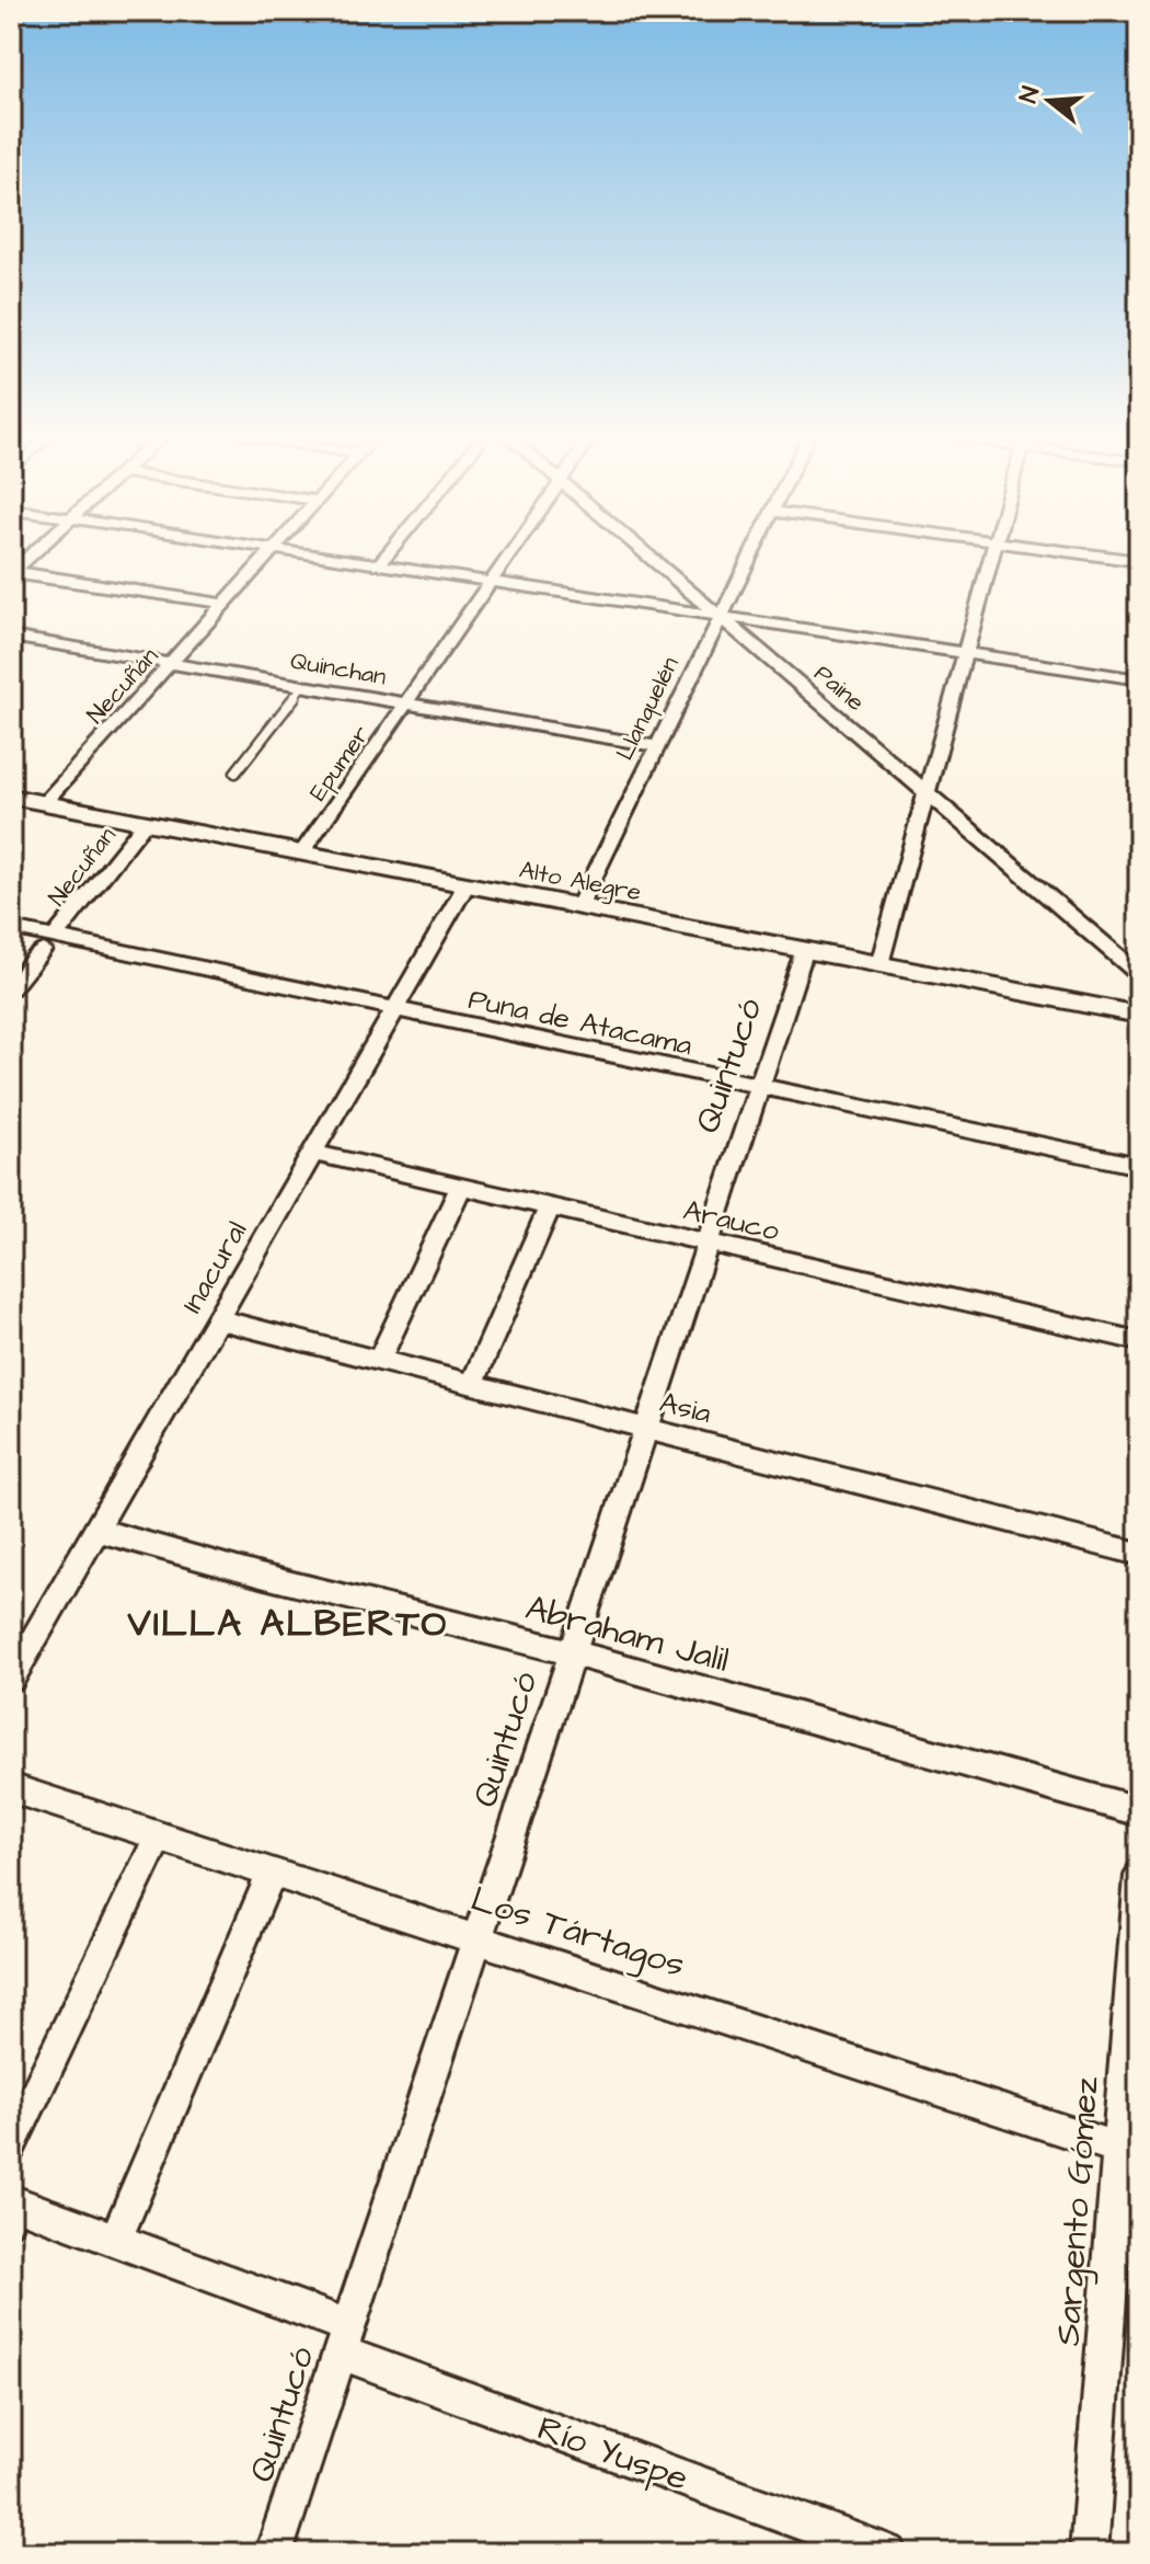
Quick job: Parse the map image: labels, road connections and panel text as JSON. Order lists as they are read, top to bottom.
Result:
{
  "streets": {
    "main road": ["Alto Alegre"],
    "street": [
      "Quinchan",
      "Necuñán",
      "Paine",
      "Llanquelén",
      "Epumer",
      "Necuñan",
      "Puna de Atacama",
      "Quintucó",
      "Arauco",
      "Inacural",
      "Asia",
      "Abraham Jalil",
      "Los Tártagos",
      "Sargento Gómez",
      "Río Yuspe"
    ]
  },
  "crossings": [
    ["Quinchan", "Necuñán"],
    ["Quinchan", "Llanquelén"],
    ["Quinchan", "Epumer"],
    ["Necuñán", "Alto Alegre"],
    ["Paine", "Llanquelén"],
    ["Llanquelén", "Alto Alegre"],
    ["Epumer", "Alto Alegre"],
    ["Necuñan", "Alto Alegre"],
    ["Necuñan", "Puna de Atacama"],
    ["Alto Alegre", "Quintucó"],
    ["Alto Alegre", "Inacural"],
    ["Puna de Atacama", "Quintucó"],
    ["Puna de Atacama", "Inacural"],
    ["Quintucó", "Arauco"],
    ["Quintucó", "Asia"],
    ["Quintucó", "Abraham Jalil"],
    ["Quintucó", "Los Tártagos"],
    ["Quintucó", "Río Yuspe"],
    ["Arauco", "Inacural"],
    ["Inacural", "Asia"],
    ["Inacural", "Abraham Jalil"],
    ["Los Tártagos", "Sargento Gómez"]
  ],
  "districts": ["VILLA ALBERTO"],
  "north": "left"
}
